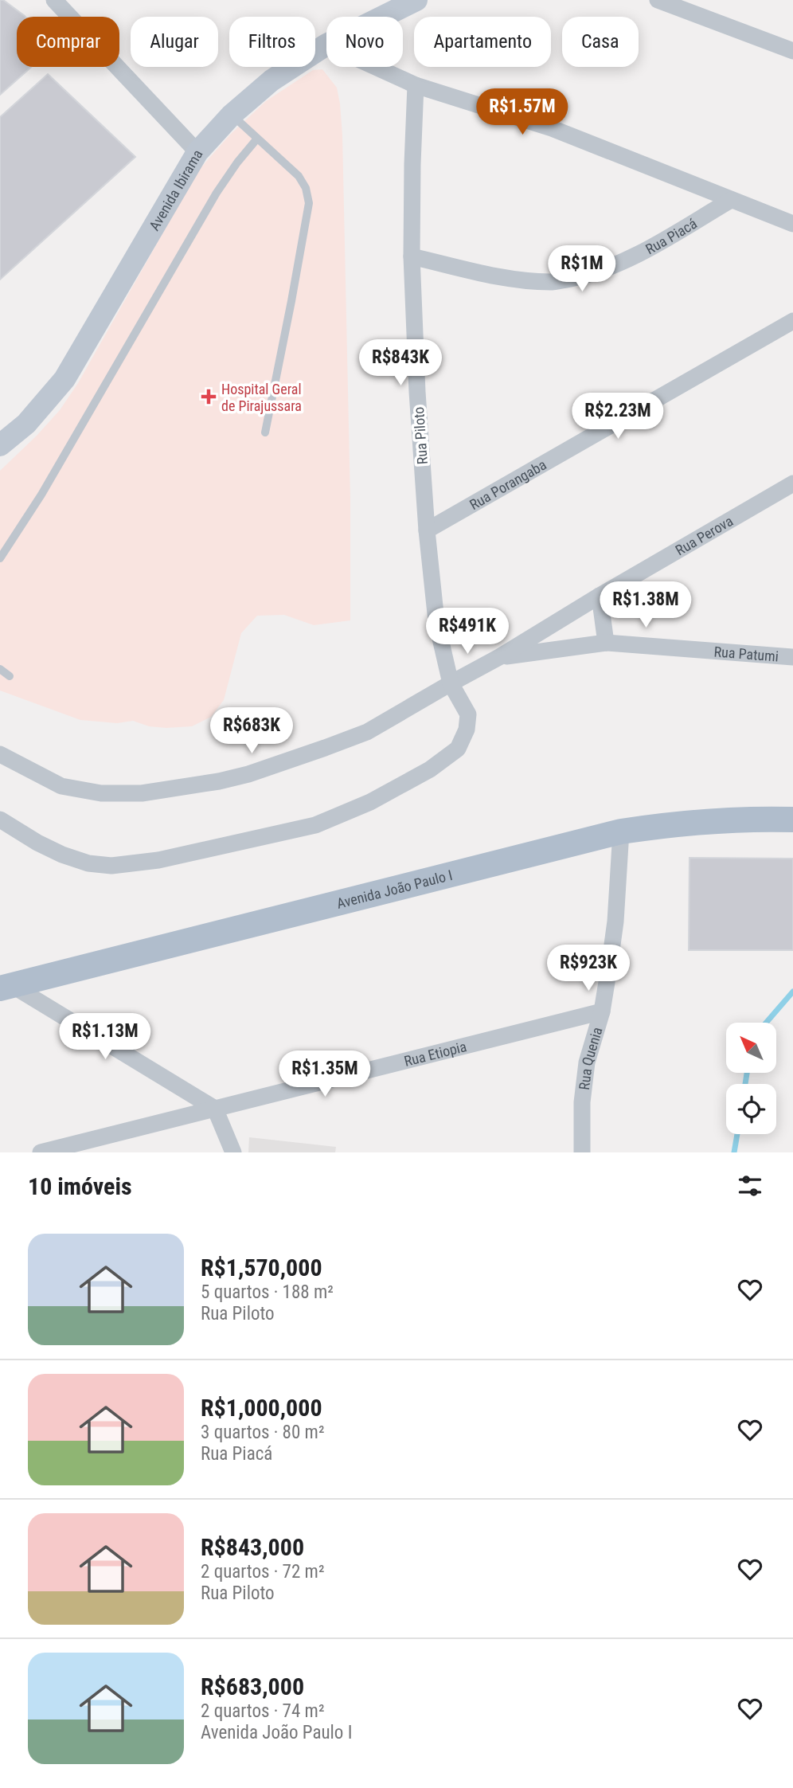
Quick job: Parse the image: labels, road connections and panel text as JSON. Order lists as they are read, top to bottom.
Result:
{
  "streets": {
    "main road": ["Avenida Ibirama", "Avenida João Paulo I"],
    "street": [
      "Rua Piacá",
      "Rua Piloto",
      "Rua Porangaba",
      "Rua Perova",
      "Rua Patumi",
      "Rua Etiopia",
      "Rua Quenia"
    ]
  },
  "crossings": [
    ["Rua Piacá", "Rua Piloto"],
    ["Rua Piloto", "Rua Porangaba"],
    ["Rua Piloto", "Rua Perova"],
    ["Rua Perova", "Rua Patumi"],
    ["Avenida João Paulo I", "Rua Quenia"],
    ["Rua Etiopia", "Rua Quenia"]
  ],
  "places": {
    "health": ["Hospital Geral de Pirajussara"]
  },
  "north": "top left",
  "page": {
    "chip": [
      "Comprar",
      "Alugar",
      "Filtros",
      "Novo",
      "Apartamento",
      "Casa"
    ],
    "price": [
      "R$1.57M",
      "R$1M",
      "R$843K",
      "R$2.23M",
      "R$1.38M",
      "R$491K",
      "R$683K",
      "R$923K",
      "R$1.13M",
      "R$1.35M"
    ],
    "heading": "10 imóveis",
    "list": [
      {
        "name": "R$1,570,000",
        "note": "5 quartos · 188 m² · Rua Piloto"
      },
      {
        "name": "R$1,000,000",
        "note": "3 quartos · 80 m² · Rua Piacá"
      },
      {
        "name": "R$843,000",
        "note": "2 quartos · 72 m² · Rua Piloto"
      },
      {
        "name": "R$683,000",
        "note": "2 quartos · 74 m² · Avenida João Paulo I"
      }
    ]
  }
}
